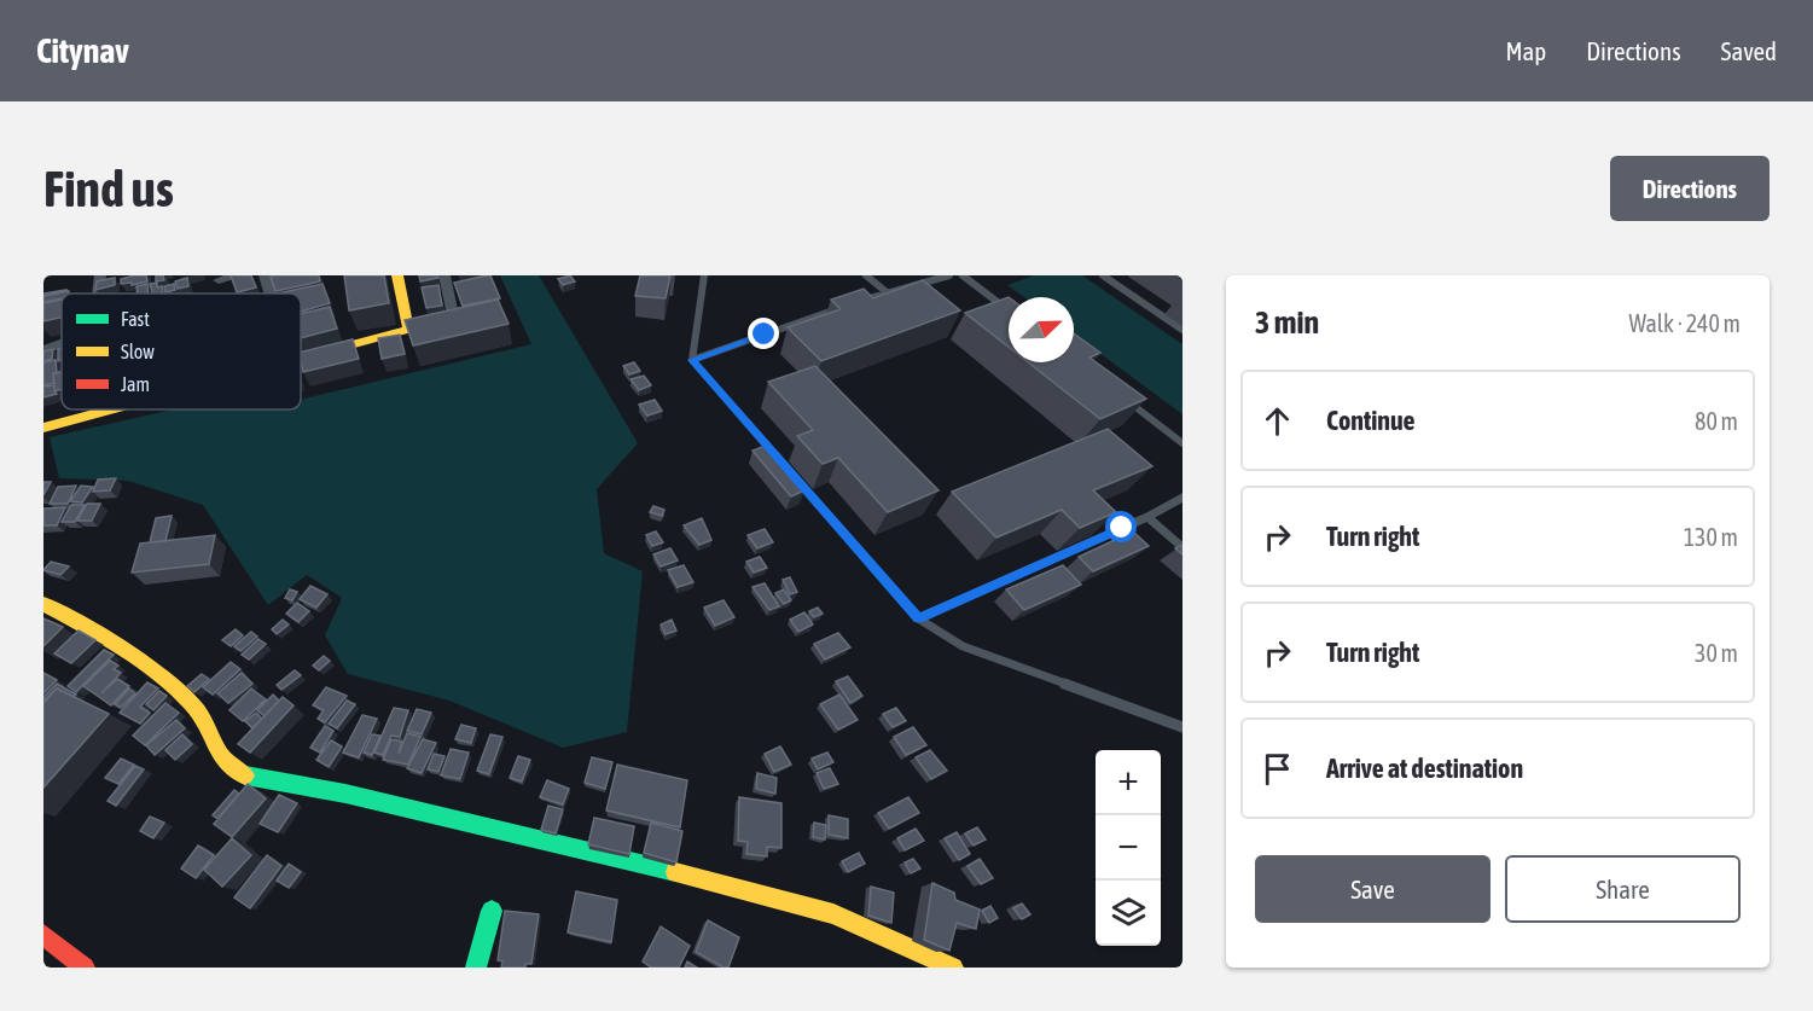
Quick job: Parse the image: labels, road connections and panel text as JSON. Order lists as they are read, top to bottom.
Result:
{
  "legend": ["Fast", "Slow", "Jam"],
  "north": "top right",
  "page": {
    "header": "Citynav",
    "nav": ["Map", "Directions", "Saved"],
    "buttons": [
      "Directions",
      ["Save", "Share"]
    ],
    "title": "Find us",
    "heading": ["3 min", "Walk · 240 m"],
    "list": [
      ["Continue", "80 m"],
      ["Turn right", "130 m"],
      ["Turn right", "30 m"],
      "Arrive at destination"
    ],
    "map_buttons": ["+", "−"]
  }
}
